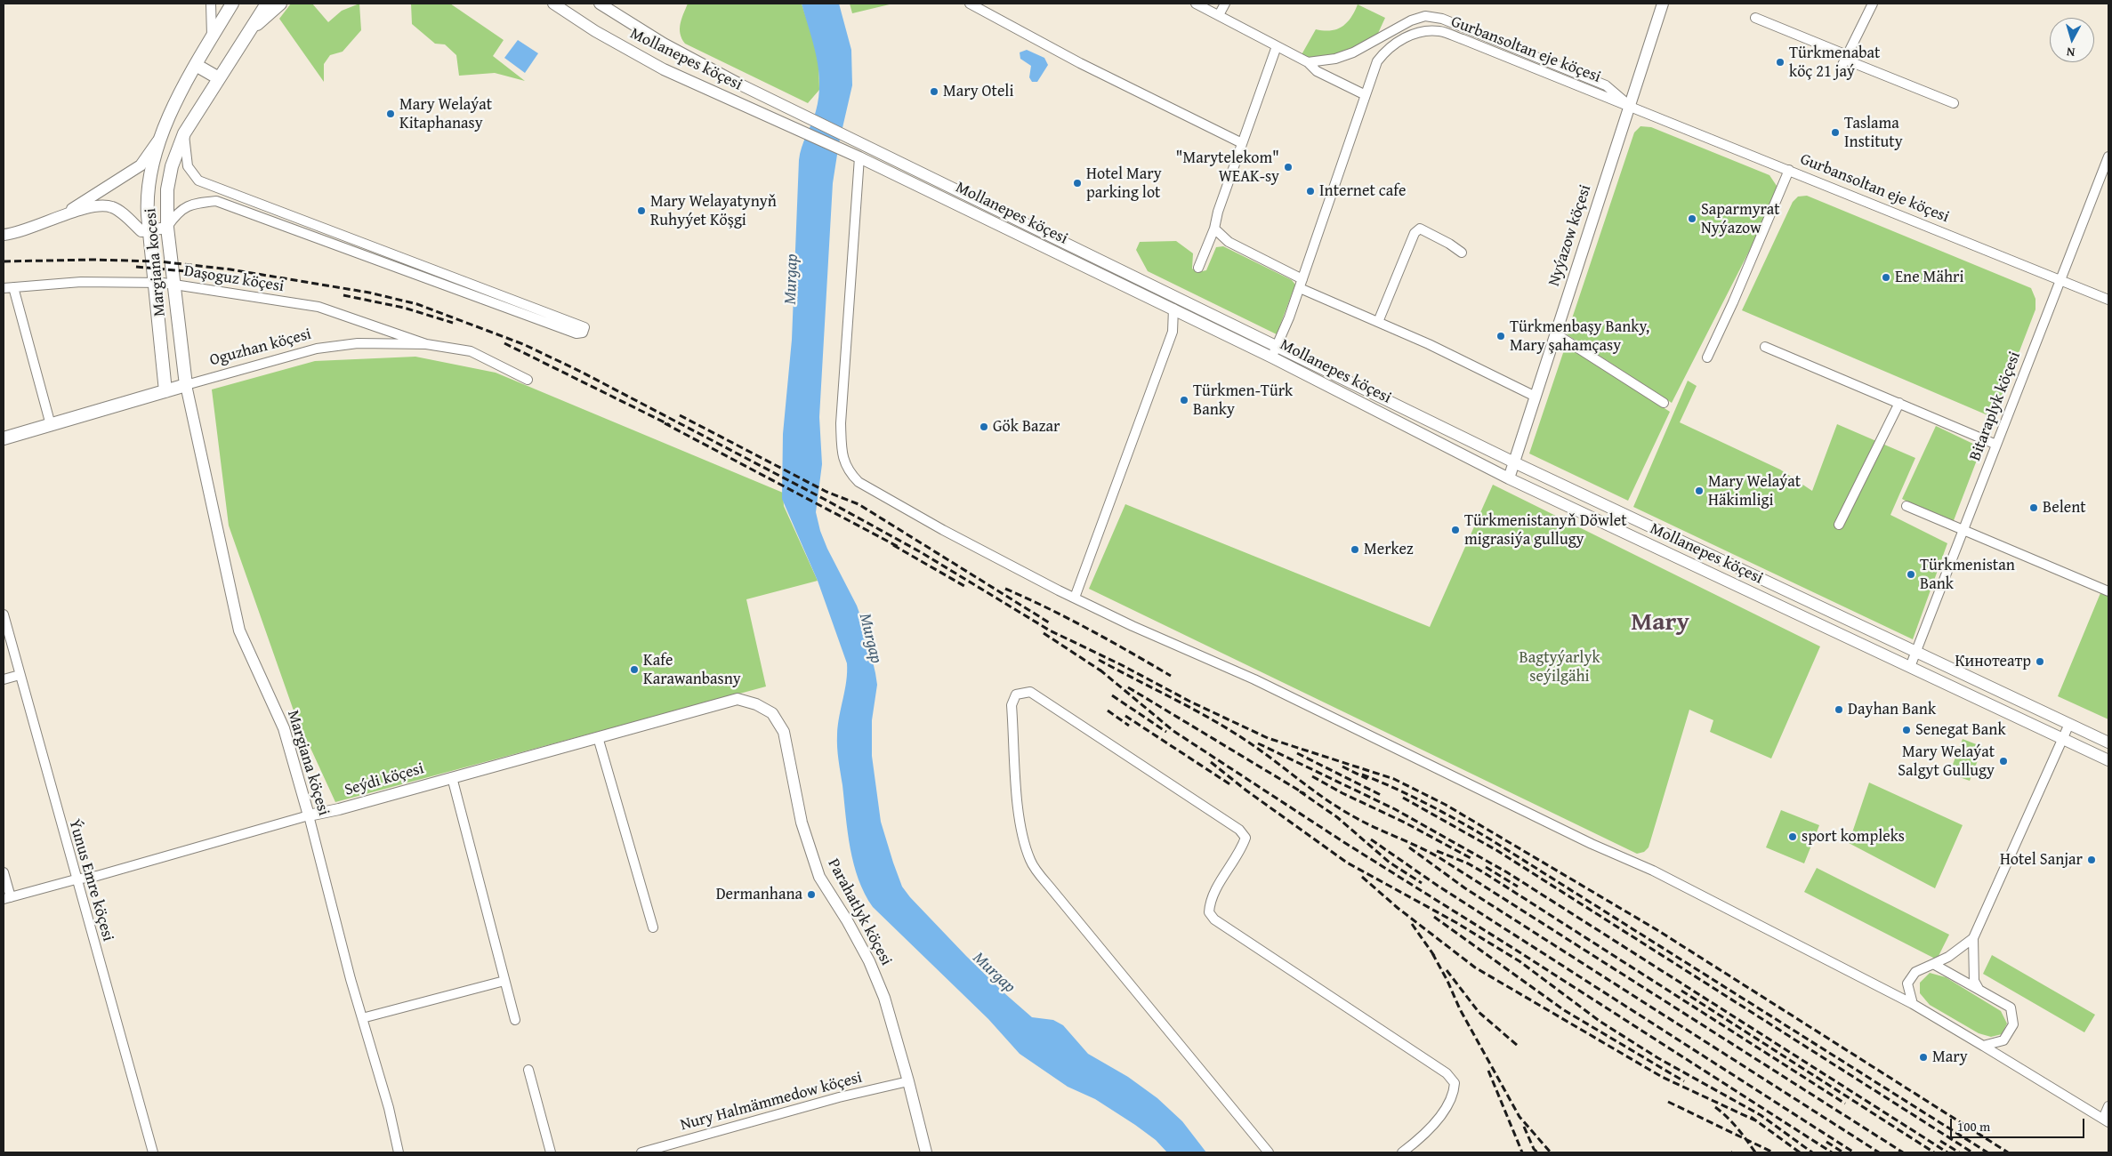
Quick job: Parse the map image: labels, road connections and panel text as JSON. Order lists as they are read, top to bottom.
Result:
{
  "streets": {
    "main road": ["Margiana kocesi", "Oguzhan köçesi"],
    "street": [
      "Gurbansoltan eje köçesi",
      "Mollanepes köçesi",
      "Nyýazow köçesi",
      "Daşoguz köçesi",
      "Bitaraplyk köçesi",
      "Margiana köçesi",
      "Seýdi köçesi",
      "Ýunus Emre köçesi",
      "Parahatlyk köçesi",
      "Nury Halmämmedow köçesi"
    ]
  },
  "crossings": [
    ["Gurbansoltan eje köçesi", "Mollanepes köçesi"],
    ["Gurbansoltan eje köçesi", "Nyýazow köçesi"],
    ["Gurbansoltan eje köçesi", "Bitaraplyk köçesi"],
    ["Mollanepes köçesi", "Nyýazow köçesi"],
    ["Mollanepes köçesi", "Bitaraplyk köçesi"],
    ["Margiana kocesi", "Daşoguz köçesi"],
    ["Margiana kocesi", "Oguzhan köçesi"],
    ["Margiana kocesi", "Margiana köçesi"],
    ["Daşoguz köçesi", "Oguzhan köçesi"],
    ["Oguzhan köçesi", "Margiana köçesi"],
    ["Margiana köçesi", "Seýdi köçesi"],
    ["Seýdi köçesi", "Ýunus Emre köçesi"],
    ["Seýdi köçesi", "Parahatlyk köçesi"],
    ["Parahatlyk köçesi", "Nury Halmämmedow köçesi"]
  ],
  "districts": ["Mary"],
  "water": ["Murgap"],
  "parks": ["Bagtyýarlyk seýilgähi"],
  "places": [
    "Türkmenabat köç 21 jaý",
    "Mary Oteli",
    "Mary Welaýat Kitaphanasy",
    "Taslama Instituty",
    "\"Marytelekom\" WEAK-sy",
    "Hotel Mary parking lot",
    "Internet cafe",
    "Mary Welayatynyň Ruhyýet Köşgi",
    "Saparmyrat Nyýazow",
    "Ene Mähri",
    "Türkmenbaşy Banky, Mary şahamçasy",
    "Türkmen-Türk Banky",
    "Gök Bazar",
    "Mary Welaýat Häkimligi",
    "Belent",
    "Türkmenistanyň Döwlet migrasiýa gullugy",
    "Merkez",
    "Türkmenistan Bank",
    "Кинотеатр",
    "Kafe Karawanbasny",
    "Dayhan Bank",
    "Senegat Bank",
    "Mary Welaýat Salgyt Gullugy",
    "sport kompleks",
    "Hotel Sanjar",
    "Dermanhana",
    "Mary"
  ],
  "scale_bar": "100 m",
  "north": "bottom"
}
